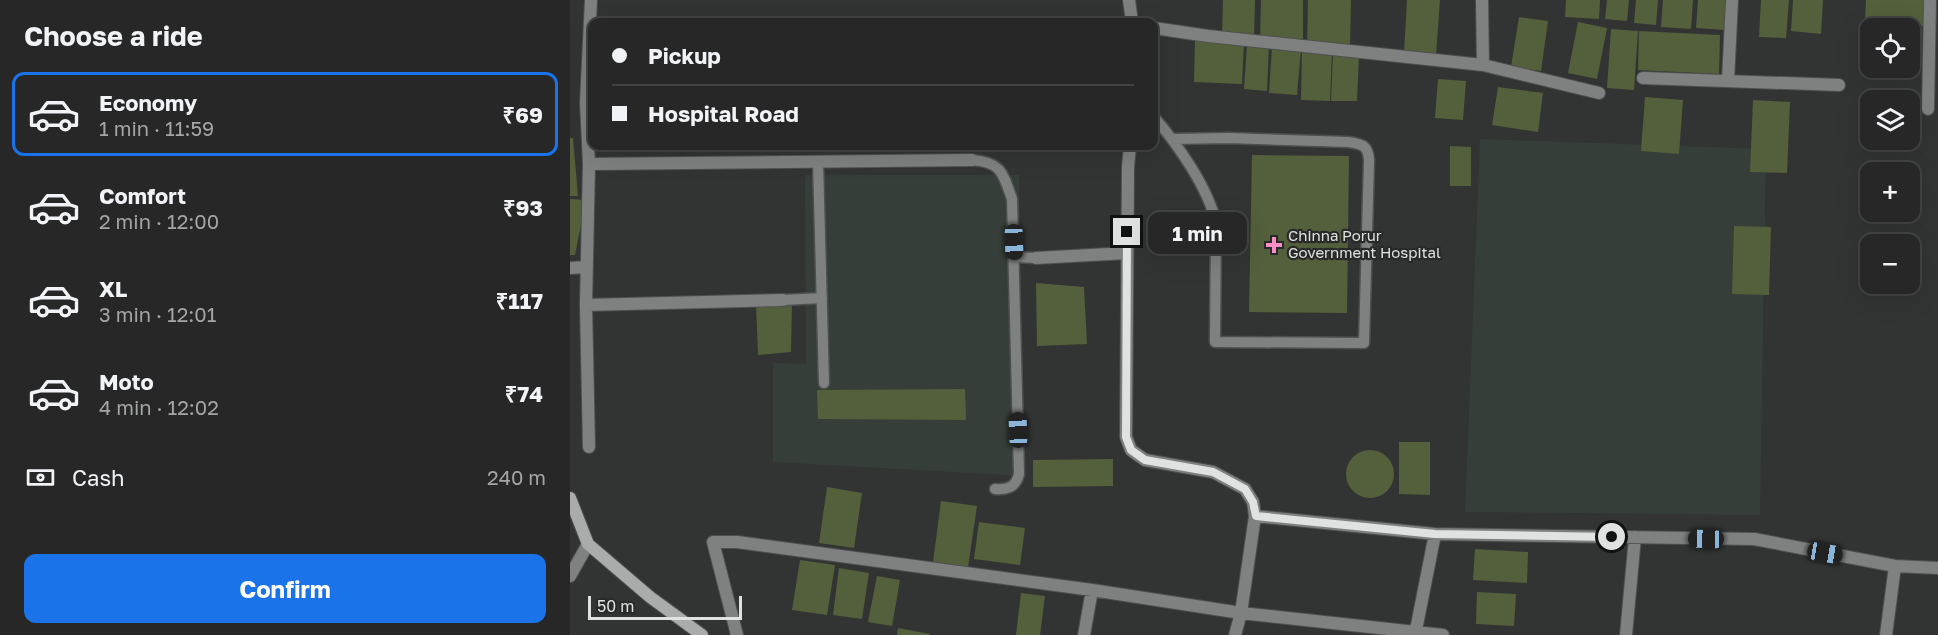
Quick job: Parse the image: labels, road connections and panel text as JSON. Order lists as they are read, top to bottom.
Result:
{
  "places": {
    "health": ["Chinna Porur Government Hospital"]
  },
  "scale_bar": "50 m",
  "page": {
    "heading": "Choose a ride",
    "map_buttons": ["+", "−"],
    "banner": ["Pickup", "Hospital Road"],
    "list": [
      {
        "name": "Economy",
        "note": "1 min · 11:59",
        "value": "₹69"
      },
      {
        "name": "Comfort",
        "note": "2 min · 12:00",
        "value": "₹93"
      },
      {
        "name": "XL",
        "note": "3 min · 12:01",
        "value": "₹117"
      },
      {
        "name": "Moto",
        "note": "4 min · 12:02",
        "value": "₹74"
      }
    ],
    "bubble": "1 min",
    "pay": ["Cash", "240 m"],
    "buttons": "Confirm",
    "scale": "50 m"
  }
}
